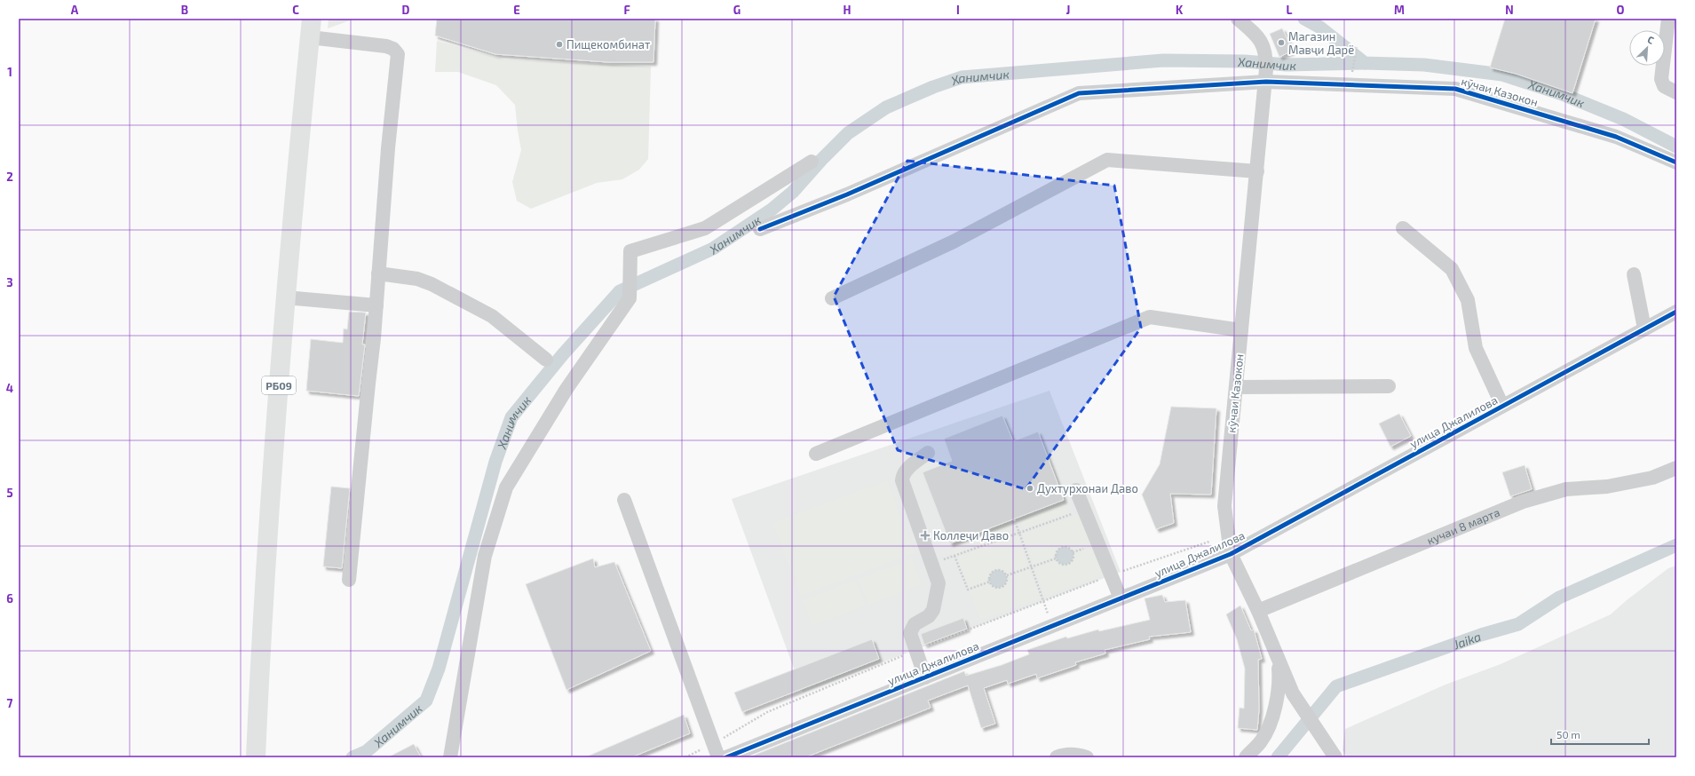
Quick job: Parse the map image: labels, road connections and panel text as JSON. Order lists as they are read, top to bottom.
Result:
{
  "streets": {
    "highway": ["РБ09"],
    "street": ["кӯчаи Казокон", "улица Джалилова", "кучаи 8 марта"]
  },
  "crossings": [
    ["кӯчаи Казокон", "улица Джалилова"],
    ["кӯчаи Казокон", "кучаи 8 марта"]
  ],
  "water": ["Ханимчик", "Jaika"],
  "places": {
    "other": ["Магазин Мавҷи Дарё", "Пищекомбинат", "Духтурхонаи Даво"],
    "health": ["Коллеҷи Даво"]
  },
  "scale_bar": "50 m",
  "north": "top right",
  "grid": {
    "columns": [
      "A",
      "B",
      "C",
      "D",
      "E",
      "F",
      "G",
      "H",
      "I",
      "J",
      "K",
      "L",
      "M",
      "N",
      "O"
    ],
    "rows": [
      "1",
      "2",
      "3",
      "4",
      "5",
      "6",
      "7"
    ]
  }
}
